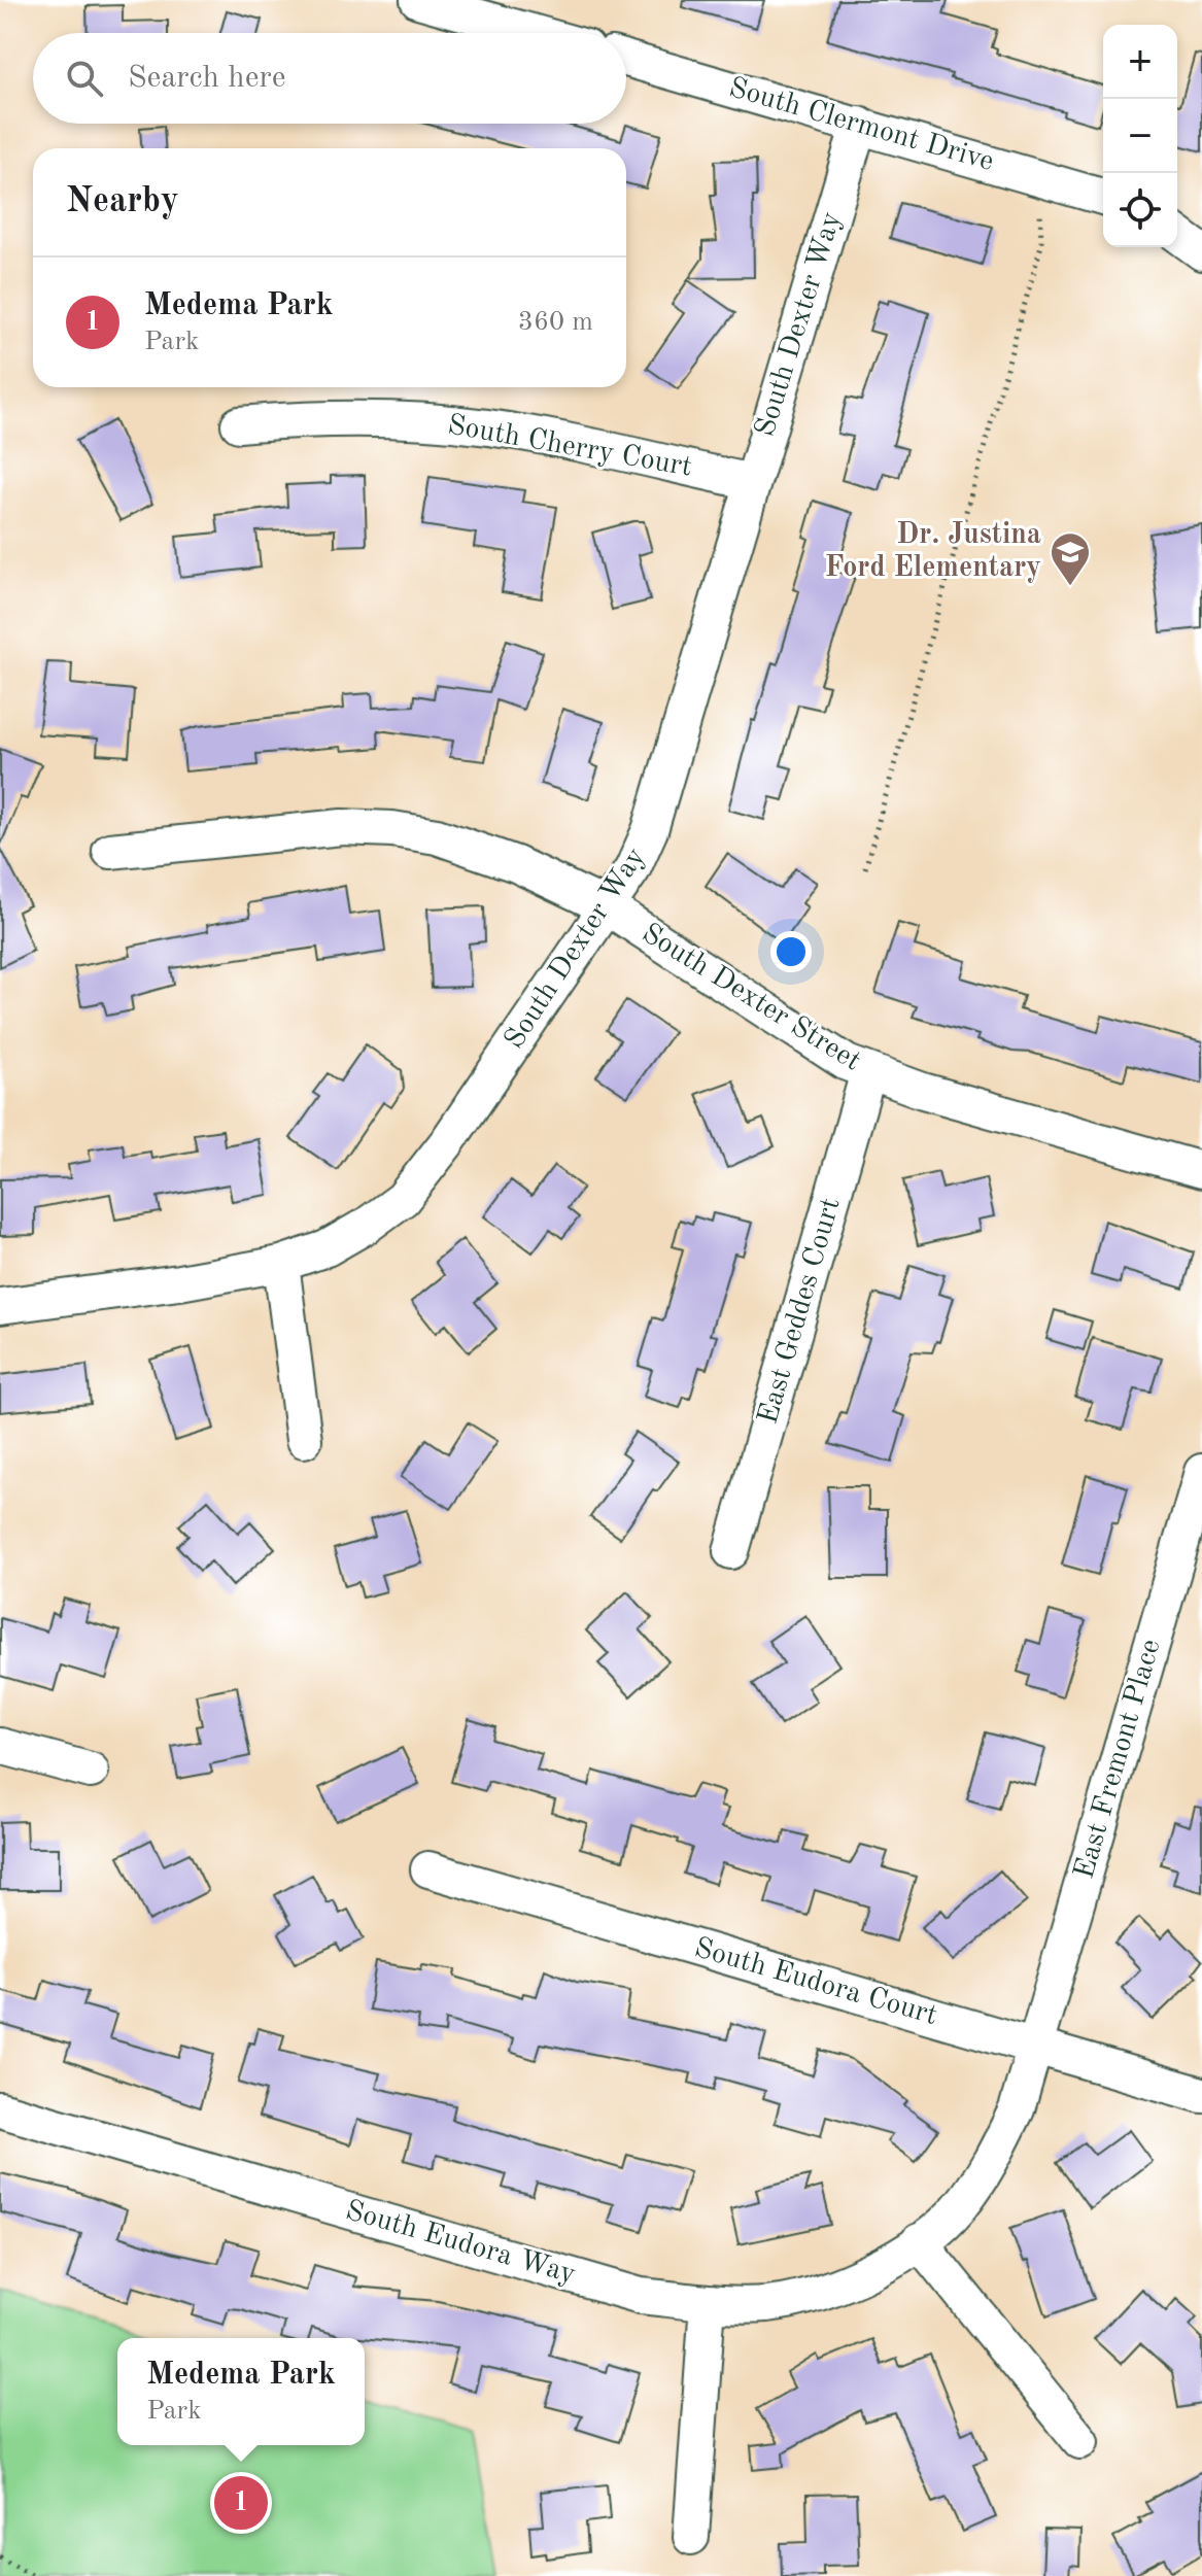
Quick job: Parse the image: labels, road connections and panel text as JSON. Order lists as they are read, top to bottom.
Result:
{
  "streets": {
    "street": [
      "South Clermont Drive",
      "South Dexter Way",
      "South Cherry Court",
      "South Dexter Street",
      "East Geddes Court",
      "East Fremont Place",
      "South Eudora Court",
      "South Eudora Way"
    ]
  },
  "crossings": [
    ["South Clermont Drive", "South Dexter Way"],
    ["South Dexter Way", "South Cherry Court"],
    ["South Dexter Way", "South Dexter Street"],
    ["South Dexter Street", "East Geddes Court"],
    ["East Fremont Place", "South Eudora Court"],
    ["East Fremont Place", "South Eudora Way"],
    ["South Eudora Court", "South Eudora Way"]
  ],
  "places": {
    "school or university": ["Dr. Justina Ford Elementary"]
  },
  "page": {
    "map_buttons": ["+", "−"],
    "search": "Search here",
    "heading": "Nearby",
    "list": [
      {
        "mark": "1",
        "name": "Medema Park",
        "note": "Park",
        "value": "360 m"
      }
    ],
    "popup": ["Medema Park", "Park"],
    "pins": "1"
  }
}
